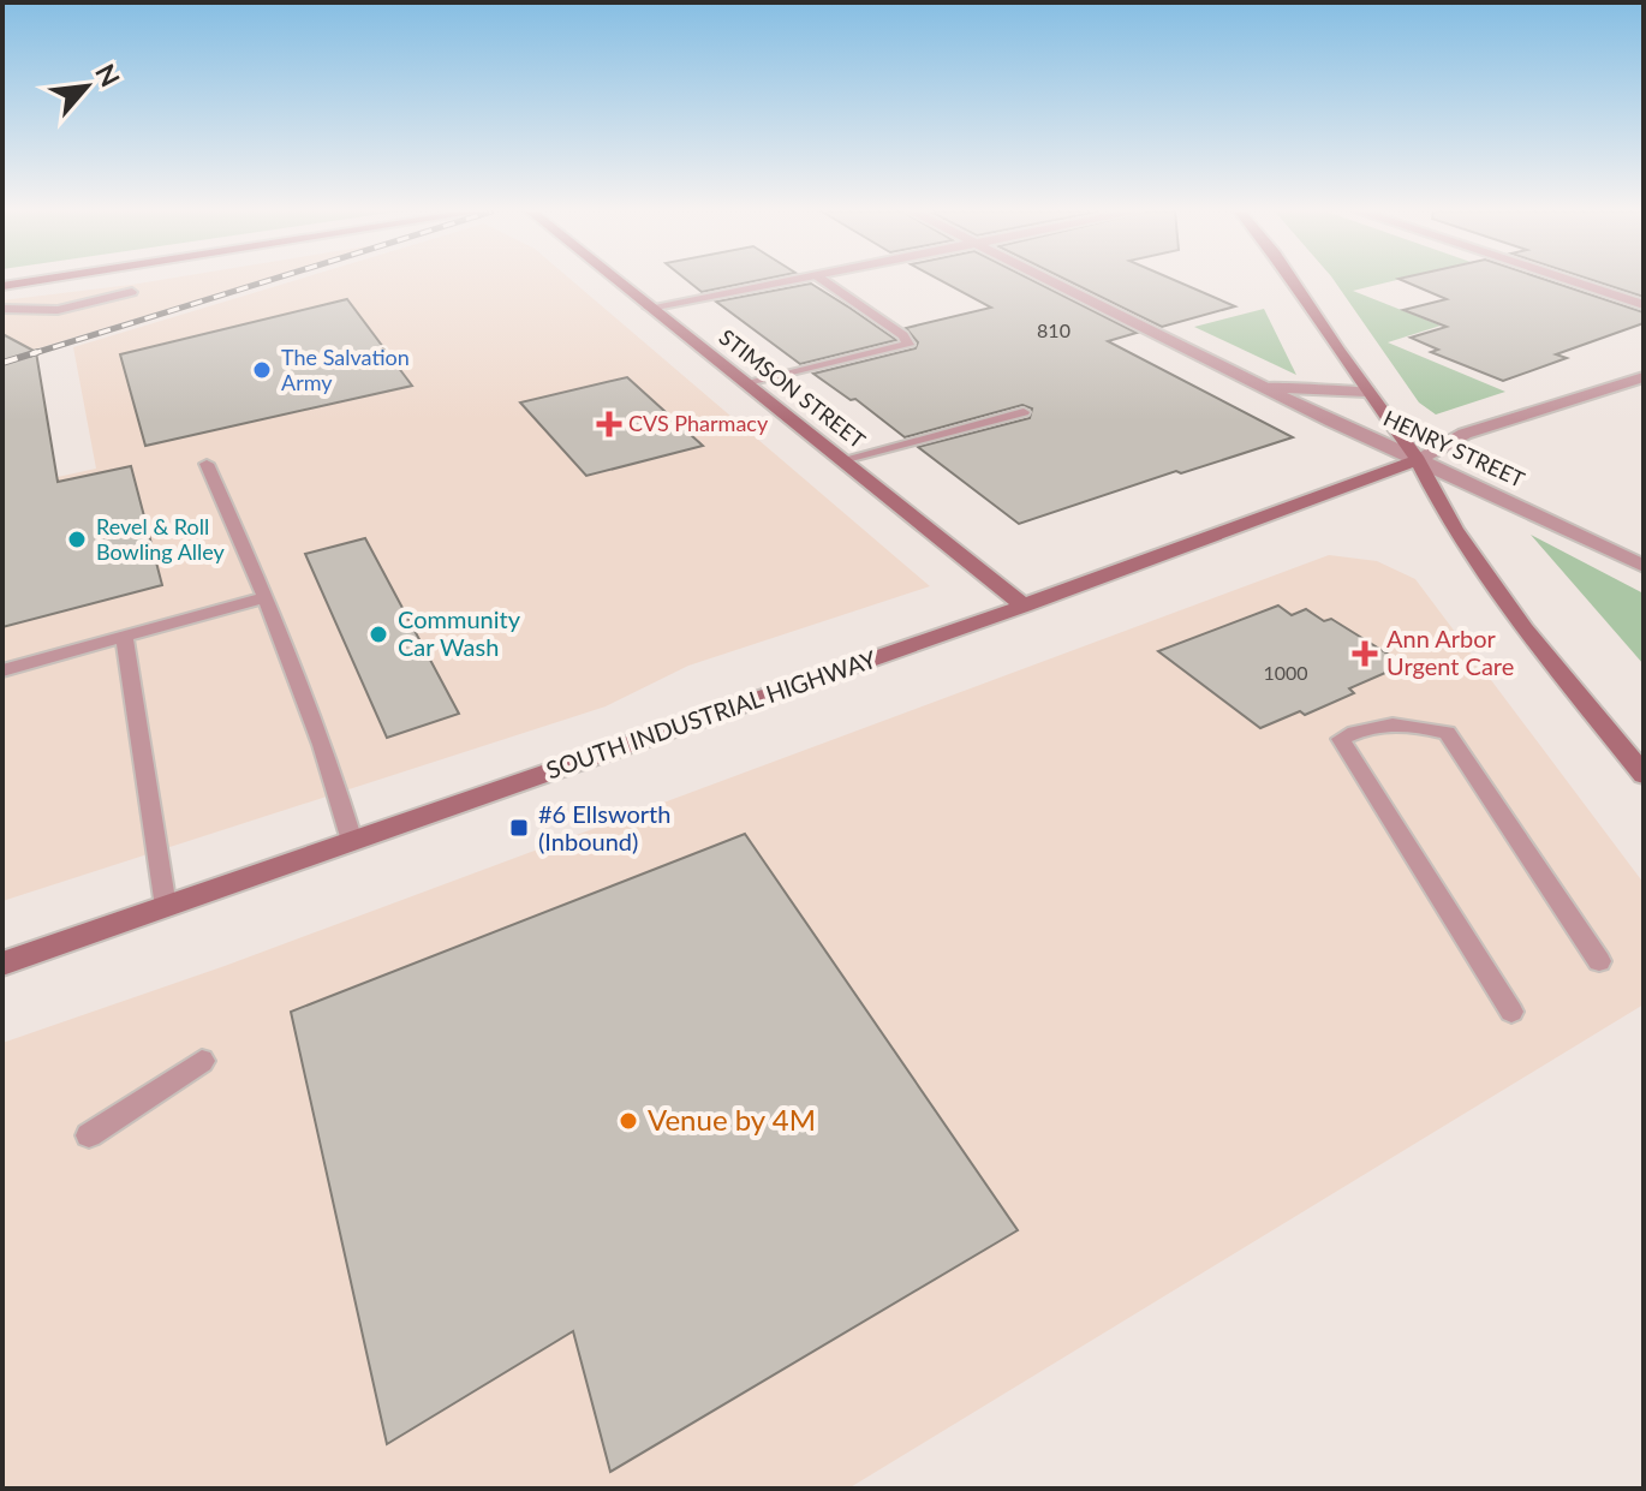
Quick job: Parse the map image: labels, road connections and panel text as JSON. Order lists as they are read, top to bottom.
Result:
{
  "streets": {
    "street": ["STIMSON STREET", "HENRY STREET", "SOUTH INDUSTRIAL HIGHWAY"]
  },
  "crossings": [
    ["STIMSON STREET", "SOUTH INDUSTRIAL HIGHWAY"],
    ["HENRY STREET", "SOUTH INDUSTRIAL HIGHWAY"]
  ],
  "places": {
    "other": [
      "The Salvation Army",
      "Revel & Roll Bowling Alley",
      "Community Car Wash",
      "Venue by 4M"
    ],
    "health": ["CVS Pharmacy", "Ann Arbor Urgent Care"],
    "transit": ["#6 Ellsworth (Inbound)"]
  },
  "house_numbers": ["810", "1000"],
  "north": "top right"
}
